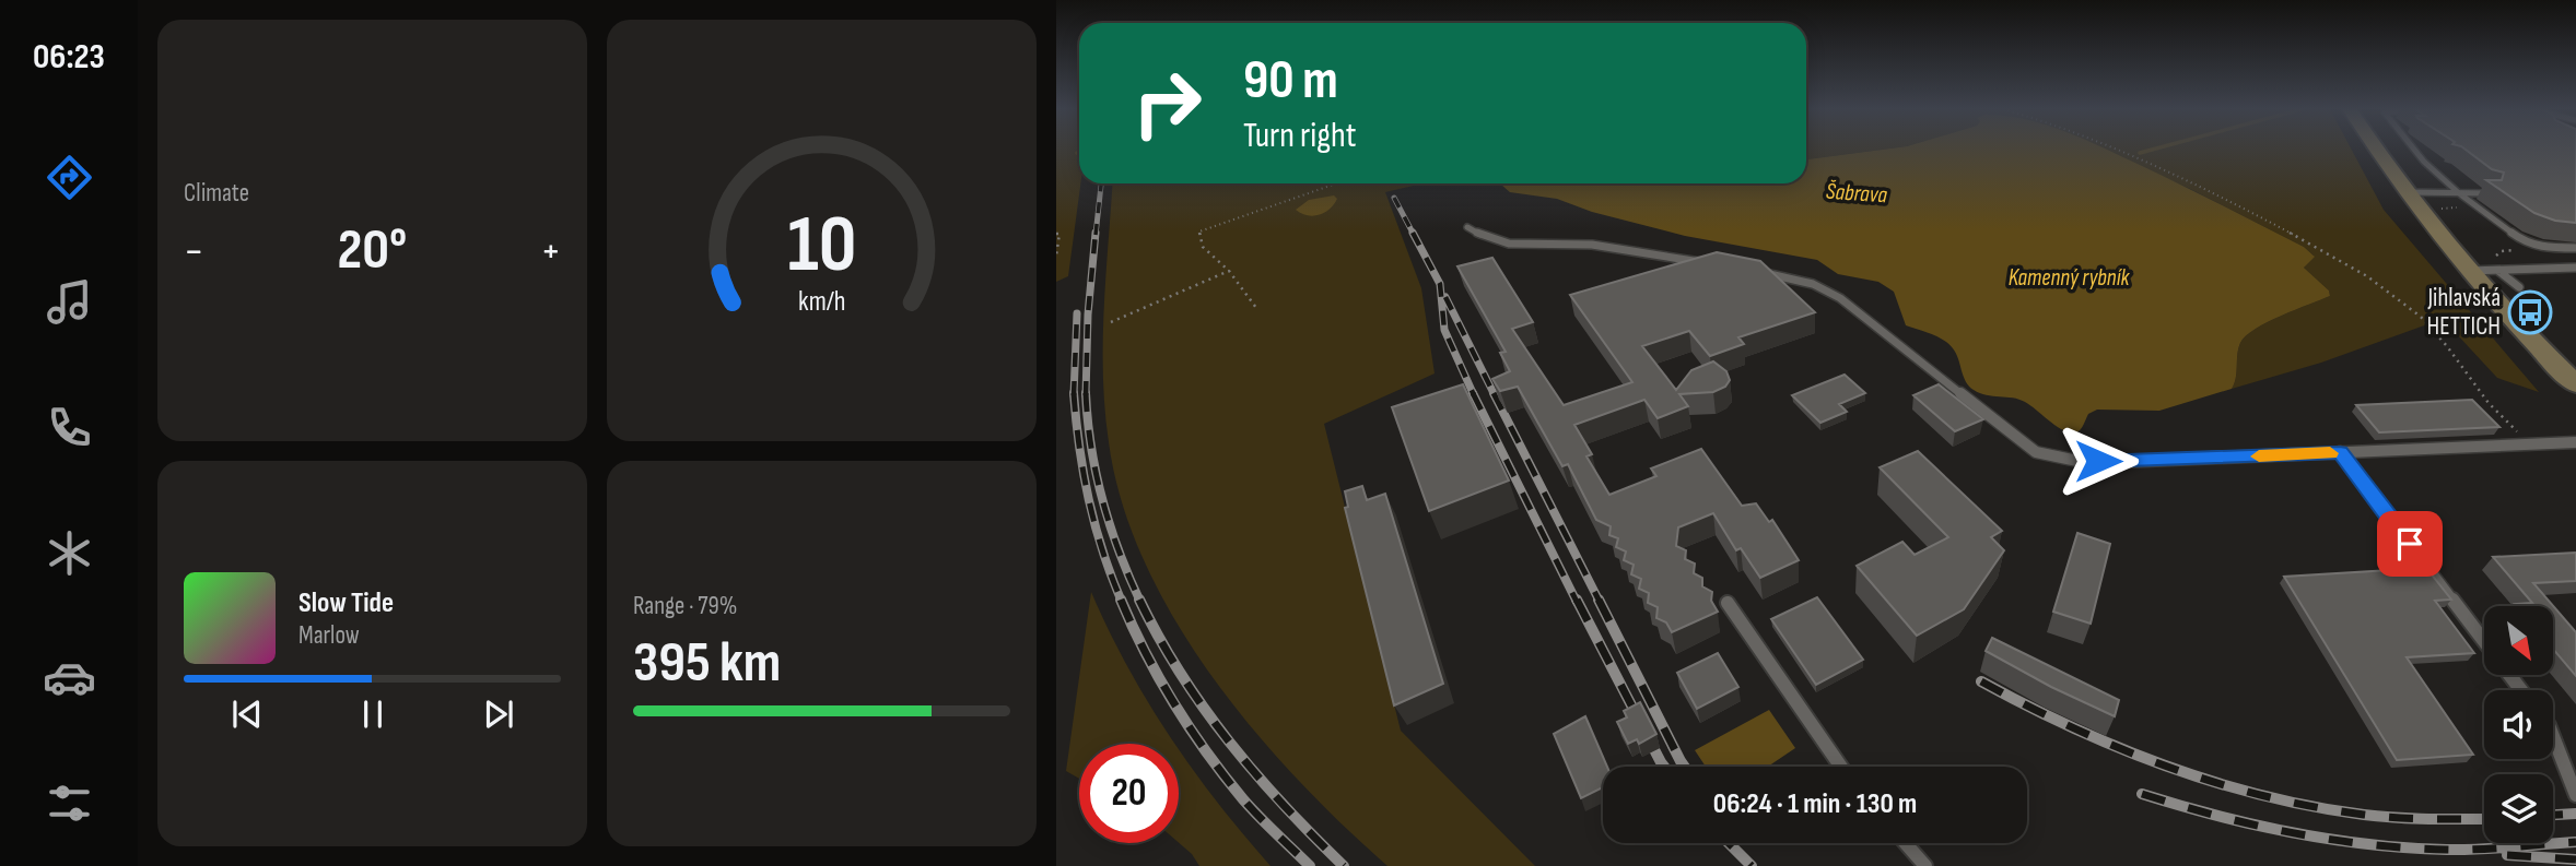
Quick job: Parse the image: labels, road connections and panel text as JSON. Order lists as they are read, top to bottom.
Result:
{
  "water": ["Šabrava", "Kamenný rybník"],
  "places": {
    "bus stop": ["Jihlavská HETTICH"]
  },
  "north": "bottom right",
  "page": {
    "tabs": "06:23",
    "tile": [
      "Climate",
      ["Range · 79%", "395 km"]
    ],
    "turn": ["90 m", "Turn right"],
    "heat": ["−", "20°", "+"],
    "song": ["Slow Tide", "Marlow"],
    "limit": "20",
    "trip": "06:24 · 1 min · 130 m",
    "gauge": ["10", "km/h"]
  }
}
